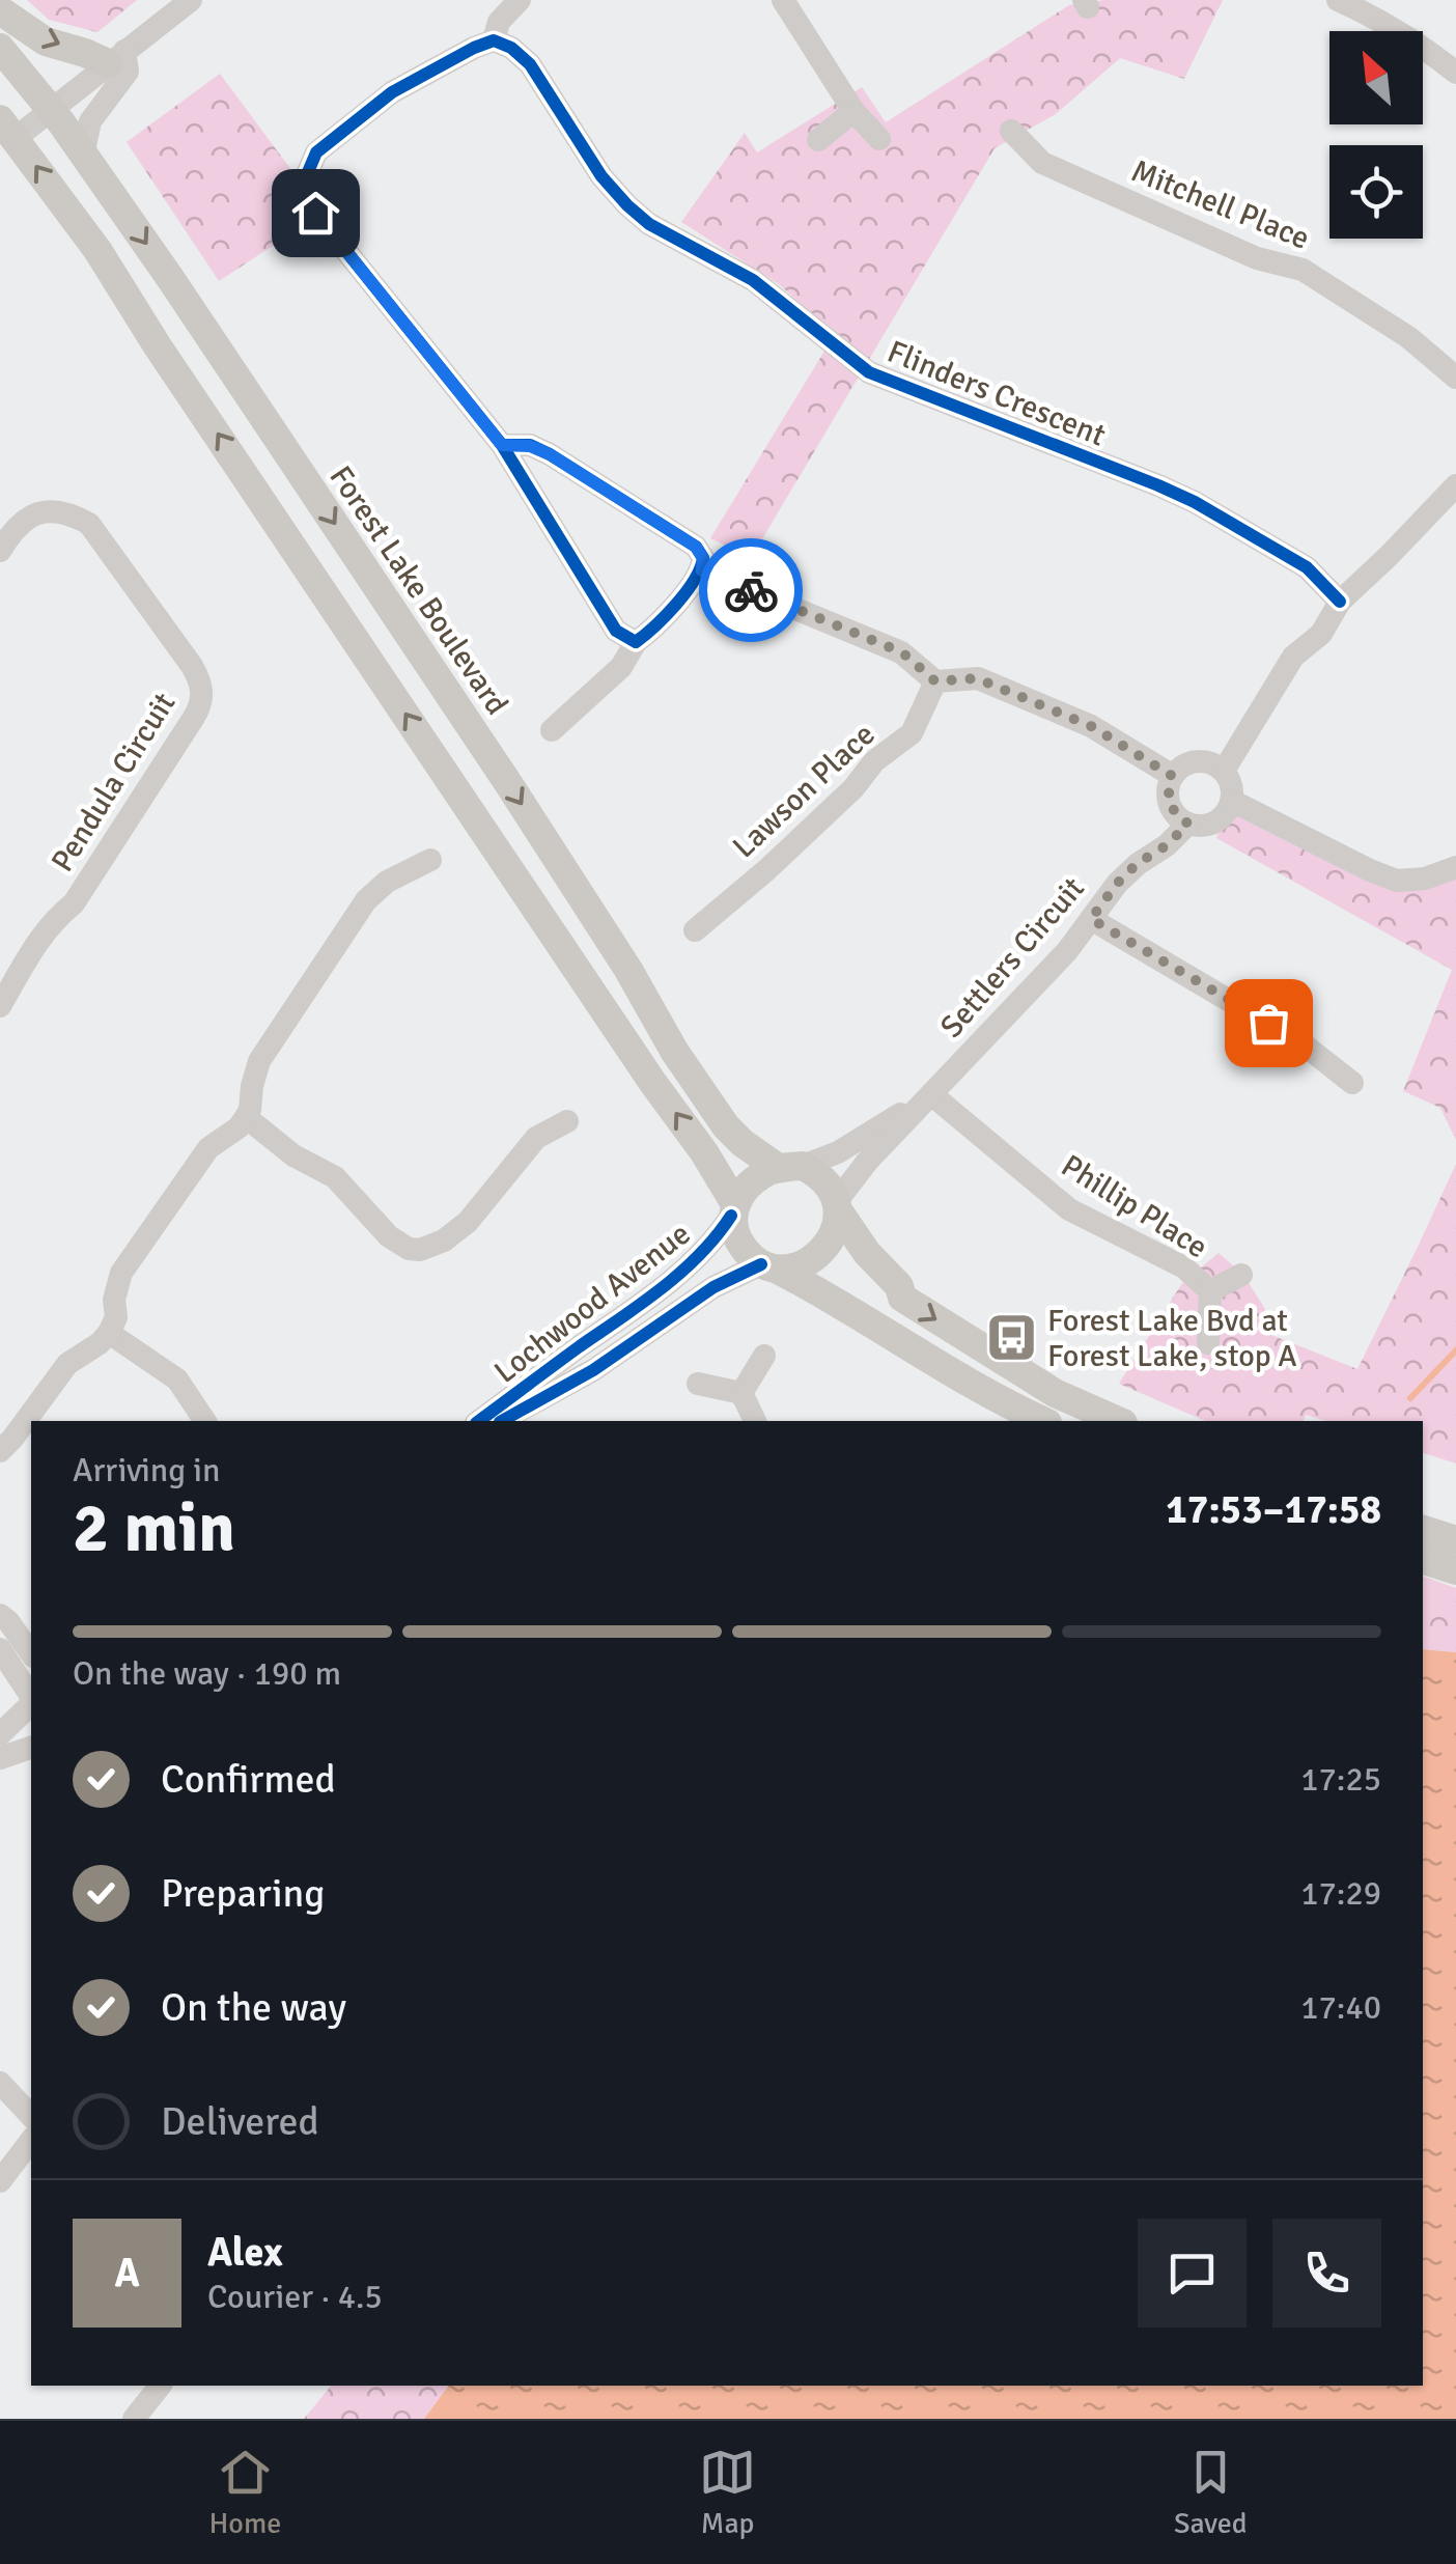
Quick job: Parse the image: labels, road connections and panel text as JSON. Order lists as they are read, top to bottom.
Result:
{
  "streets": {
    "main road": ["Forest Lake Boulevard"],
    "street": [
      "Mitchell Place",
      "Flinders Crescent",
      "Pendula Circuit",
      "Lawson Place",
      "Settlers Circuit",
      "Phillip Place",
      "Lochwood Avenue"
    ]
  },
  "crossings": [
    ["Forest Lake Boulevard", "Settlers Circuit"],
    ["Forest Lake Boulevard", "Lochwood Avenue"],
    ["Settlers Circuit", "Phillip Place"],
    ["Settlers Circuit", "Lochwood Avenue"]
  ],
  "places": {
    "bus stop": ["Forest Lake Bvd at Forest Lake, stop A"]
  },
  "north": "top left",
  "page": {
    "heading": ["2 min", "Arriving in", "17:53–17:58"],
    "panel": ["Alex", "Courier · 4.5"],
    "bar": "On the way · 190 m",
    "list": [
      ["Confirmed", "17:25"],
      ["Preparing", "17:29"],
      ["On the way", "17:40"],
      "Delivered"
    ],
    "round": "A",
    "tabs": ["Home", "Map", "Saved"]
  }
}
